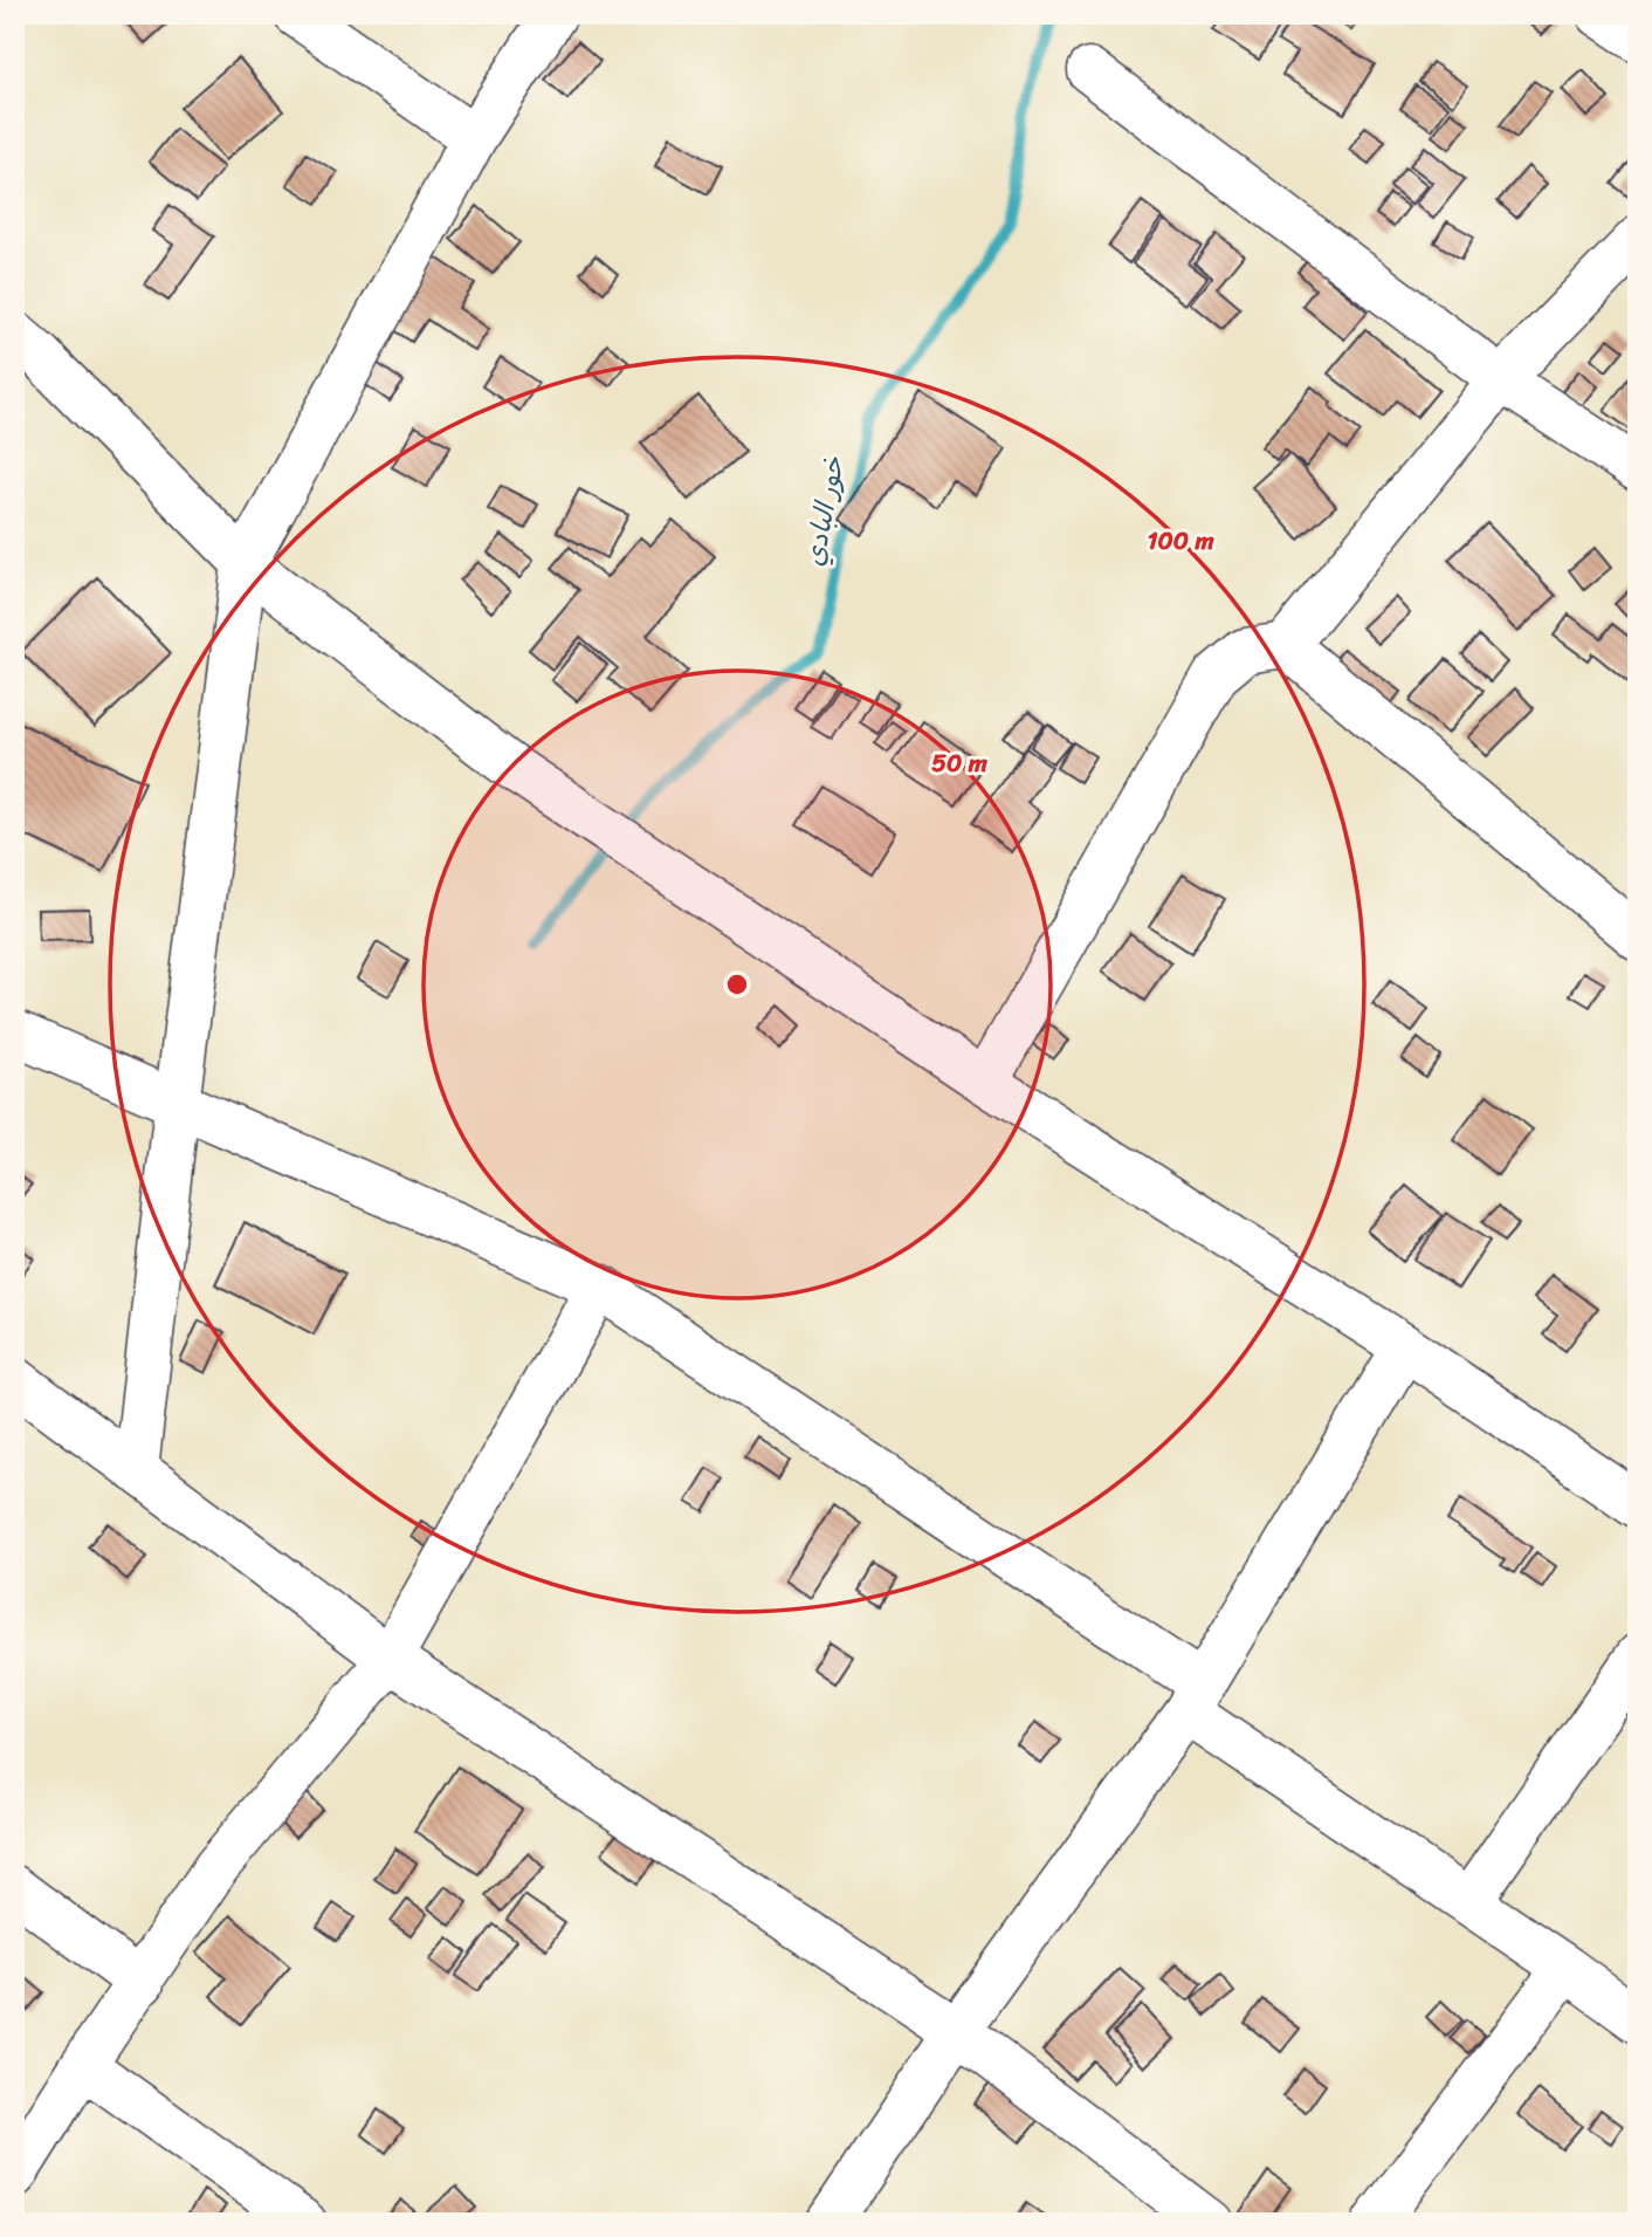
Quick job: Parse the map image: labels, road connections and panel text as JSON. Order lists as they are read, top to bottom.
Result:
{
  "water": ["خور البادي"],
  "rings": ["100 m", "50 m"]
}
